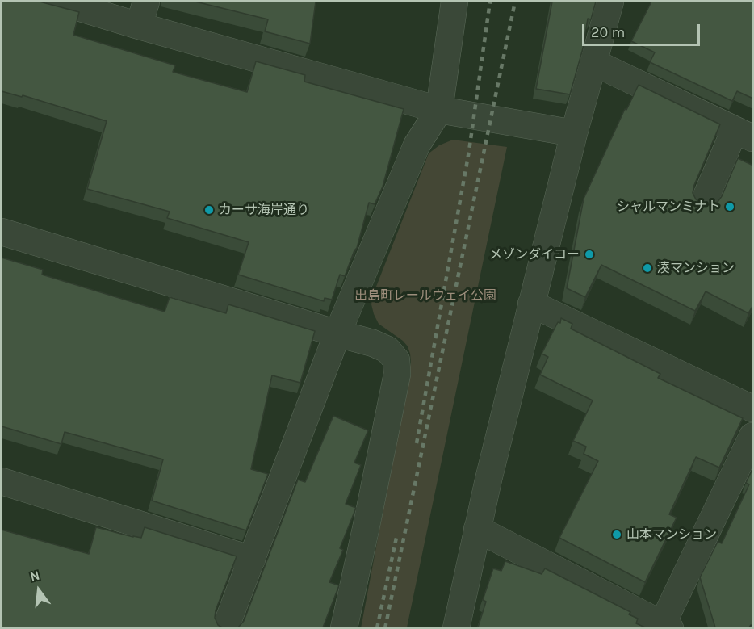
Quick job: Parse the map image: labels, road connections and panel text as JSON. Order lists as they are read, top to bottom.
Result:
{
  "parks": ["出島町レールウェイ公園"],
  "places": [
    "シャルマンミナト",
    "カーサ海岸通り",
    "メゾンダイコー",
    "湊マンション",
    "山本マンション"
  ],
  "scale_bar": "20 m",
  "north": "top"
}
